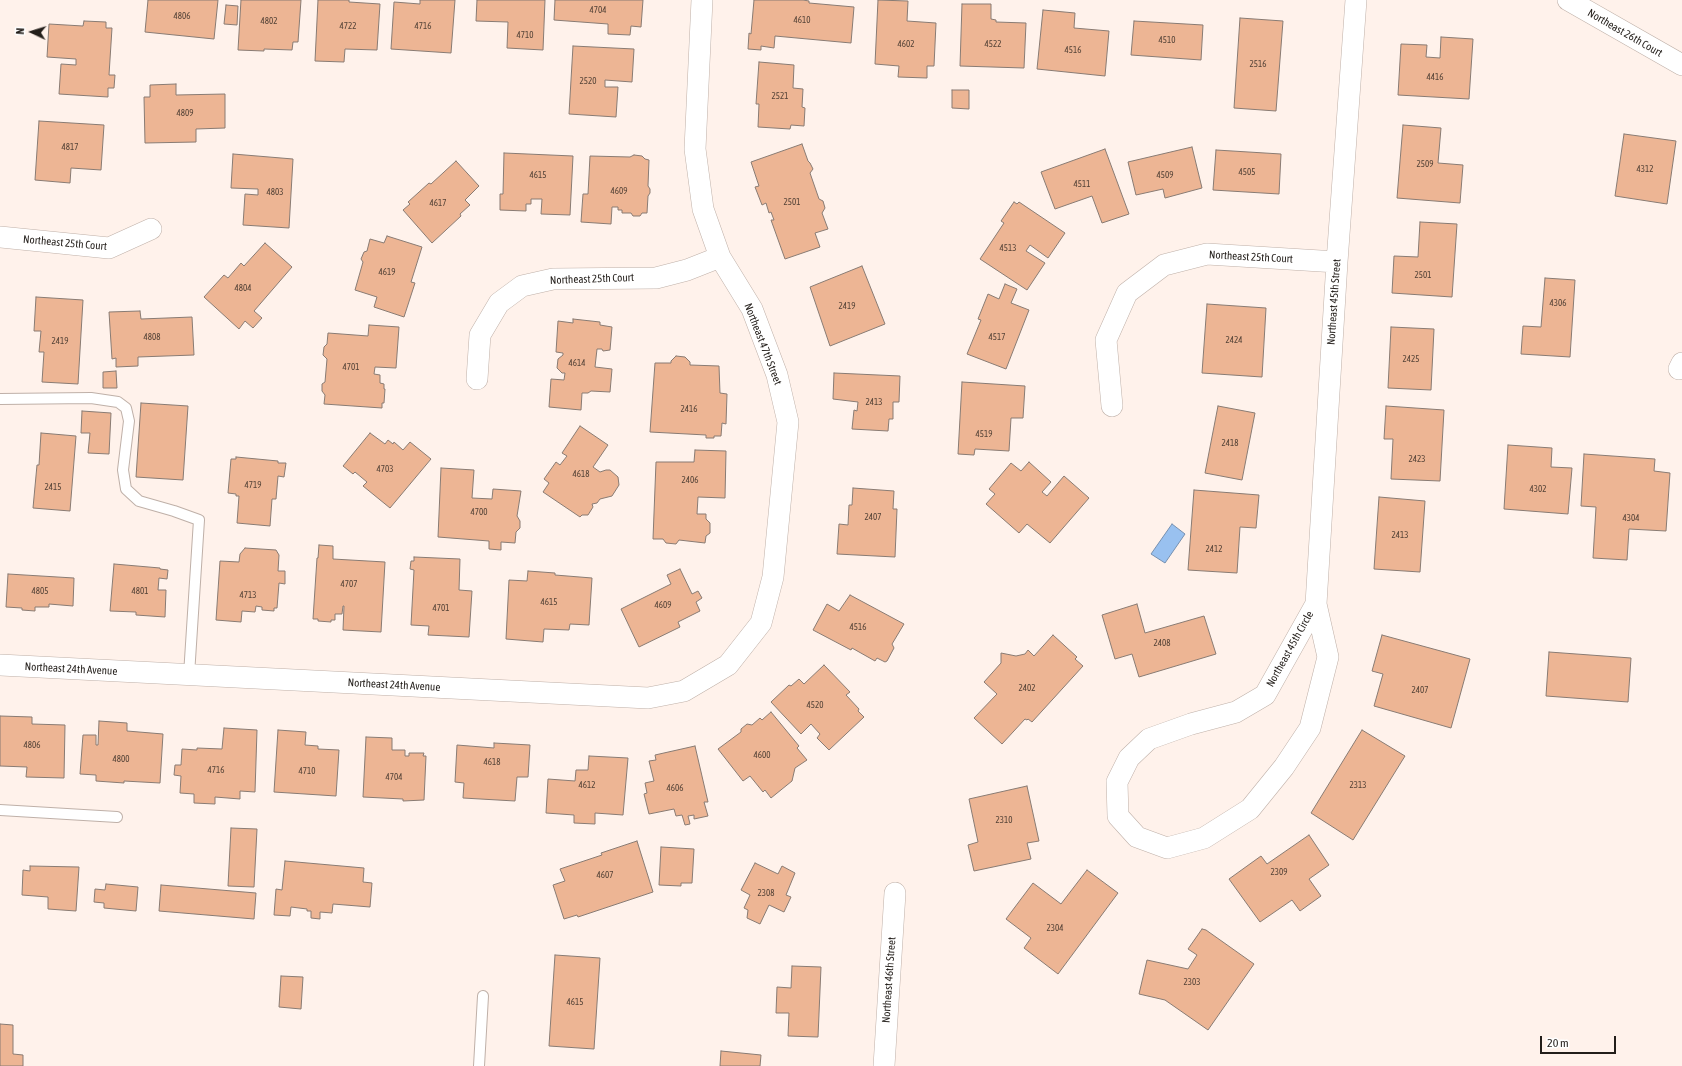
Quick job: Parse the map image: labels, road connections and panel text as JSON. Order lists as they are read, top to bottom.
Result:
{
  "streets": {
    "street": [
      "Northeast 26th Court",
      "Northeast 25th Court",
      "Northeast 45th Street",
      "Northeast 47th Street",
      "Northeast 45th Circle",
      "Northeast 24th Avenue",
      "Northeast 46th Street"
    ]
  },
  "crossings": [
    ["Northeast 25th Court", "Northeast 45th Street"],
    ["Northeast 25th Court", "Northeast 47th Street"],
    ["Northeast 45th Street", "Northeast 45th Circle"],
    ["Northeast 47th Street", "Northeast 24th Avenue"]
  ],
  "house_numbers": [
    "4704",
    "4806",
    "4610",
    "4802",
    "4722",
    "4716",
    "4710",
    "4510",
    "4602",
    "4522",
    "4516",
    "2516",
    "4416",
    "2520",
    "2521",
    "4809",
    "4817",
    "2509",
    "4312",
    "4505",
    "4615",
    "4509",
    "4511",
    "4609",
    "4803",
    "2501",
    "4617",
    "4513",
    "4619",
    "2501",
    "4804",
    "4306",
    "2419",
    "4808",
    "4517",
    "2424",
    "2419",
    "2425",
    "4614",
    "4701",
    "2413",
    "2416",
    "4519",
    "2418",
    "2423",
    "4703",
    "4618",
    "2406",
    "4719",
    "2415",
    "4302",
    "4700",
    "2407",
    "4304",
    "2413",
    "2412",
    "4707",
    "4805",
    "4801",
    "4713",
    "4615",
    "4609",
    "4701",
    "4516",
    "2408",
    "2402",
    "2407",
    "4520",
    "4806",
    "4600",
    "4800",
    "4618",
    "4716",
    "4710",
    "4704",
    "4612",
    "2313",
    "4606",
    "2310",
    "2309",
    "4607",
    "2308",
    "2304",
    "2303",
    "4615"
  ],
  "scale_bar": "20 m",
  "north": "left"
}
